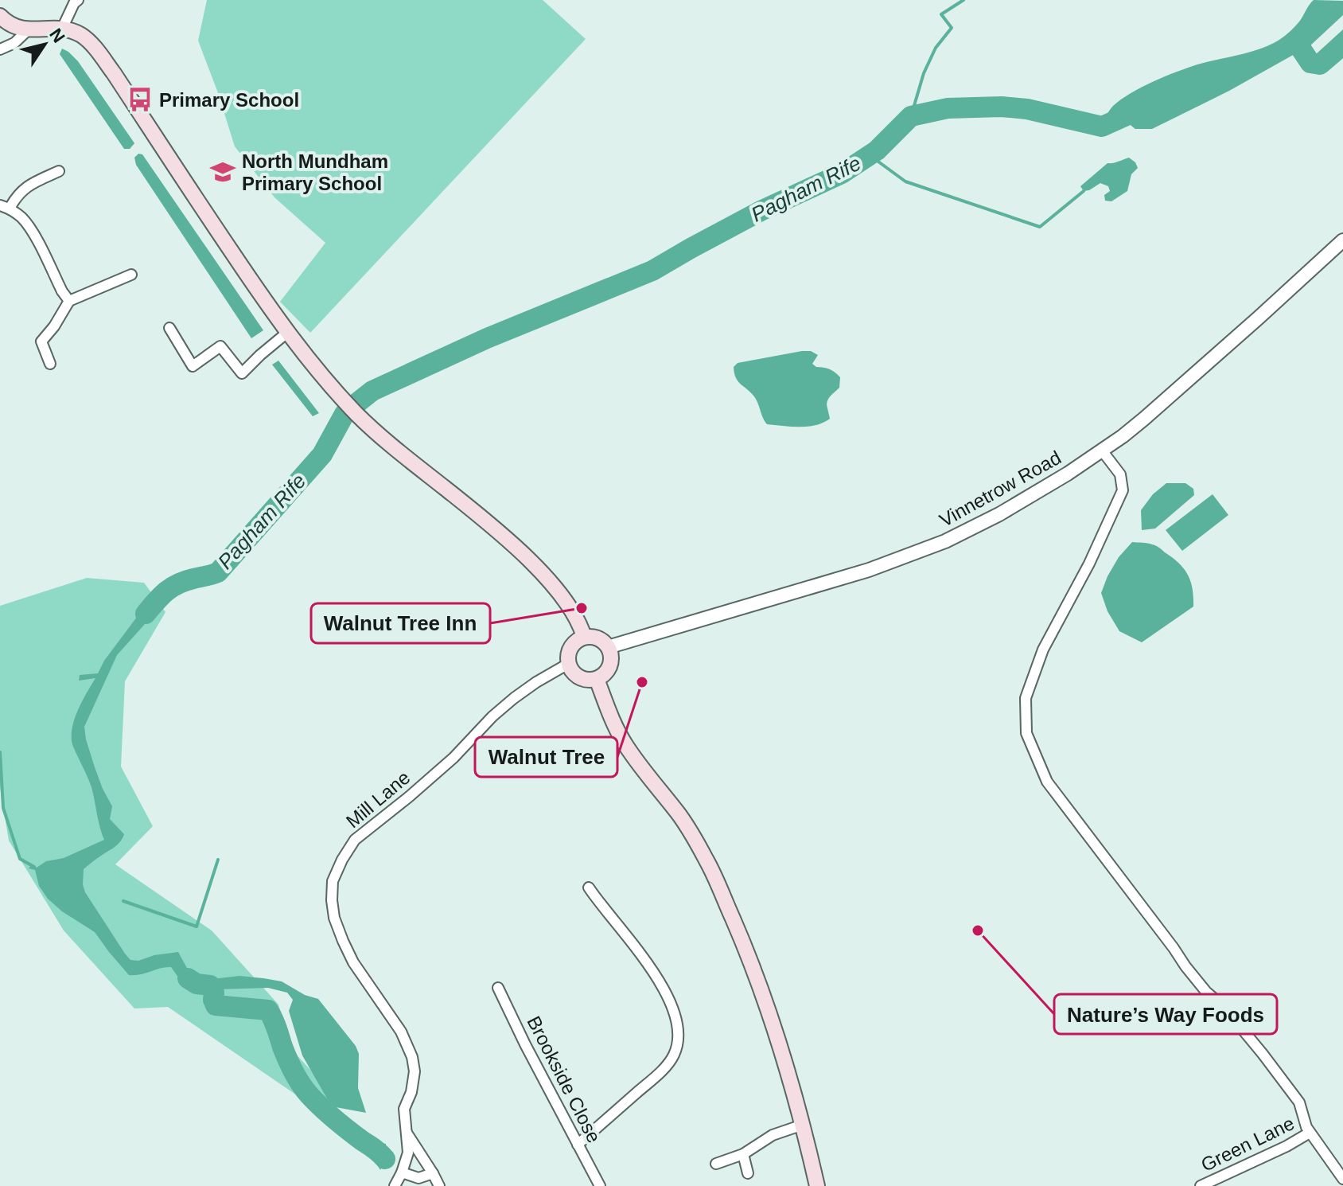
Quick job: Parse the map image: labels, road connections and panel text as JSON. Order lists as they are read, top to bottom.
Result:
{
  "streets": {
    "street": [
      "Vinnetrow Road",
      "Mill Lane",
      "Brookside Close",
      "Green Lane"
    ]
  },
  "crossings": [
    ["Vinnetrow Road", "Mill Lane"]
  ],
  "water": ["Pagham Rife"],
  "places": {
    "bus stop": ["Primary School"],
    "school or university": ["North Mundham Primary School"],
    "other": ["Walnut Tree Inn", "Walnut Tree", "Nature’s Way Foods"]
  },
  "north": "top right"
}
